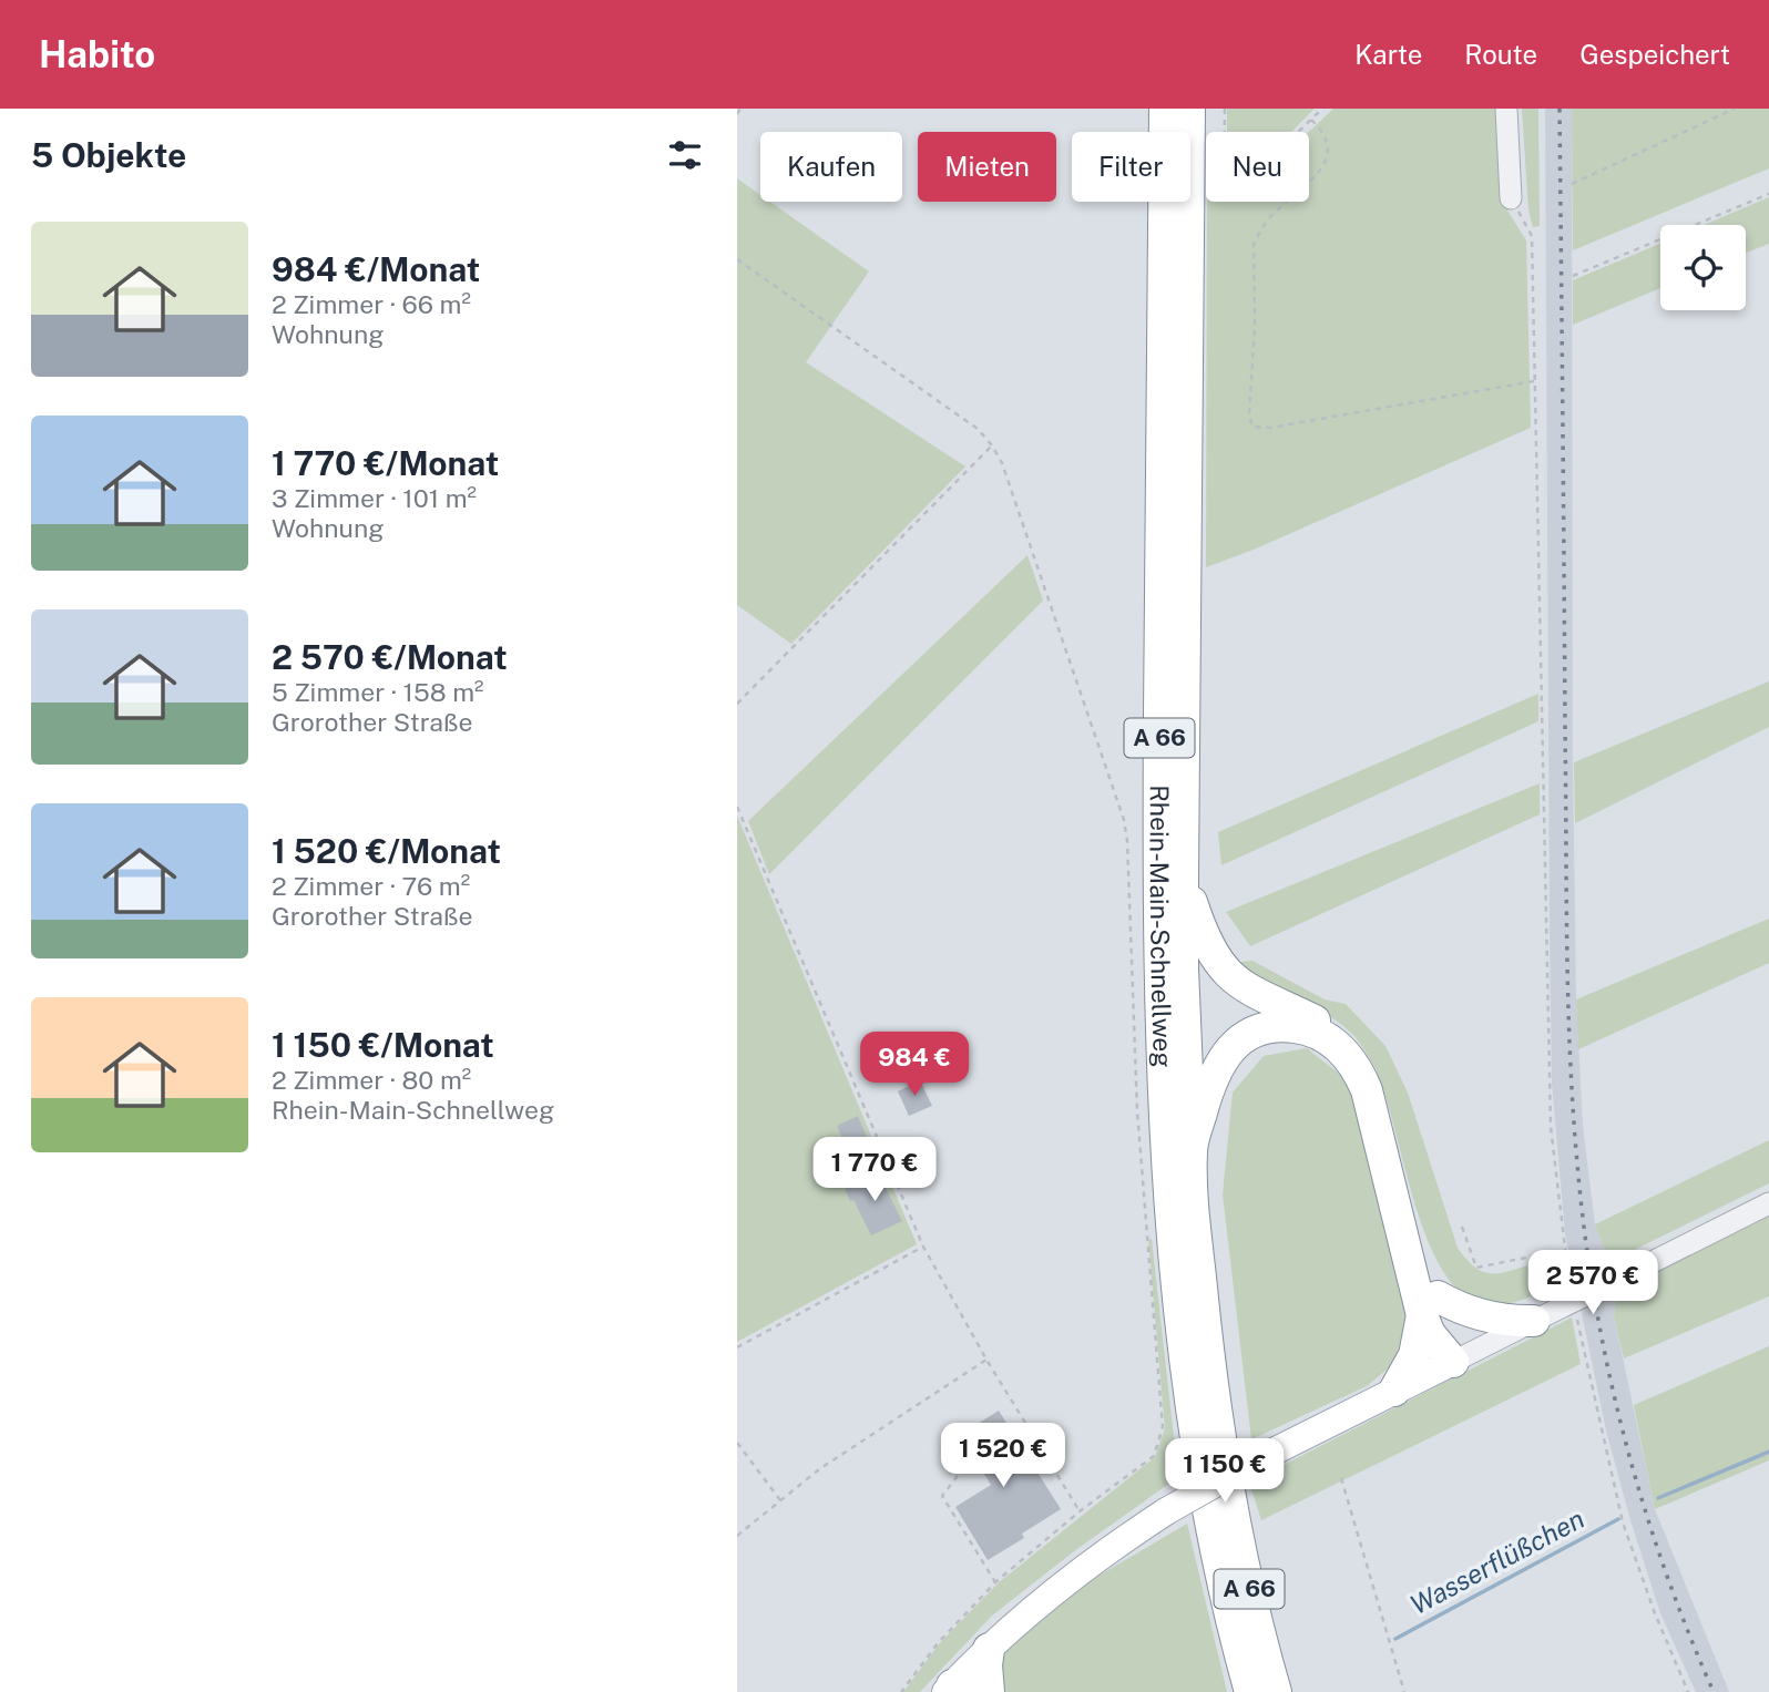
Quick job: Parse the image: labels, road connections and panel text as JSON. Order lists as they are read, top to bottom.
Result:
{
  "streets": {
    "highway": ["A 66", "Rhein-Main-Schnellweg"]
  },
  "crossings": [
    ["A 66", "Rhein-Main-Schnellweg"]
  ],
  "water": ["Wasserflüßchen"],
  "page": {
    "header": "Habito",
    "nav": ["Karte", "Route", "Gespeichert"],
    "heading": "5 Objekte",
    "chip": [
      "Kaufen",
      "Mieten",
      "Filter",
      "Neu"
    ],
    "list": [
      {
        "name": "984 €/Monat",
        "note": "2 Zimmer · 66 m² · Wohnung"
      },
      {
        "name": "1 770 €/Monat",
        "note": "3 Zimmer · 101 m² · Wohnung"
      },
      {
        "name": "2 570 €/Monat",
        "note": "5 Zimmer · 158 m² · Grorother Straße"
      },
      {
        "name": "1 520 €/Monat",
        "note": "2 Zimmer · 76 m² · Grorother Straße"
      },
      {
        "name": "1 150 €/Monat",
        "note": "2 Zimmer · 80 m² · Rhein-Main-Schnellweg"
      }
    ],
    "price": [
      "984 €",
      "1 770 €",
      "2 570 €",
      "1 520 €",
      "1 150 €"
    ]
  }
}
